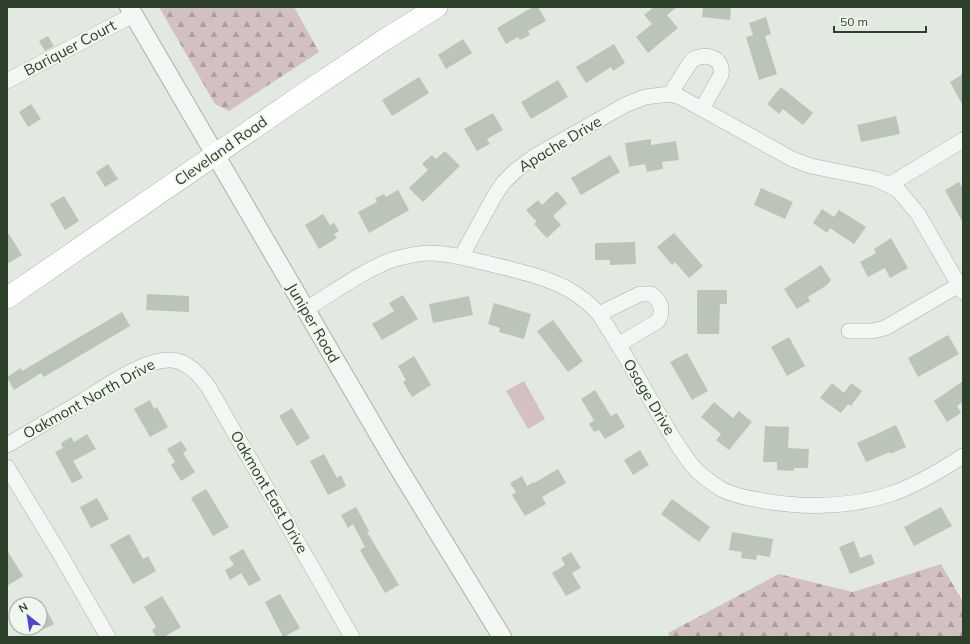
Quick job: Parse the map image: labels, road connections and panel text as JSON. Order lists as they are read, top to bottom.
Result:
{
  "streets": {
    "main road": ["Cleveland Road"],
    "street": [
      "Bariquer Court",
      "Apache Drive",
      "Juniper Road",
      "Osage Drive",
      "Oakmont North Drive",
      "Oakmont East Drive"
    ]
  },
  "crossings": [
    ["Bariquer Court", "Juniper Road"],
    ["Apache Drive", "Osage Drive"],
    ["Cleveland Road", "Juniper Road"],
    ["Oakmont North Drive", "Oakmont East Drive"]
  ],
  "scale_bar": "50 m",
  "north": "top left"
}
